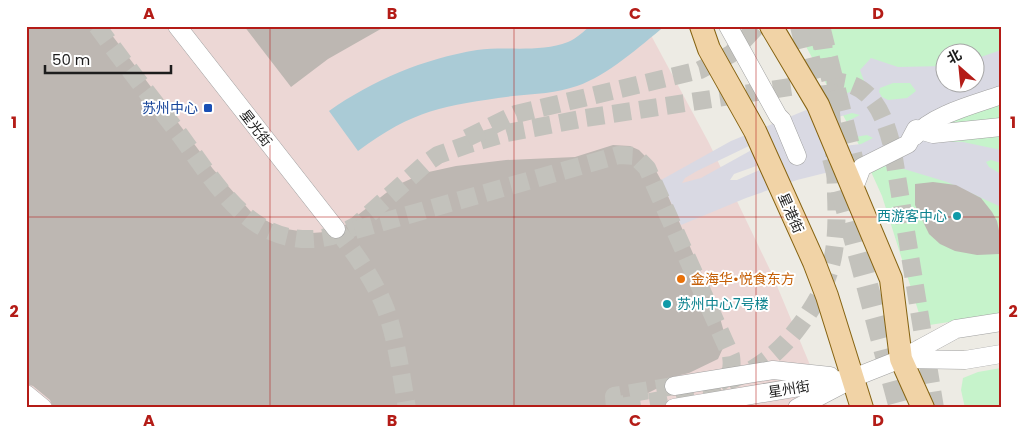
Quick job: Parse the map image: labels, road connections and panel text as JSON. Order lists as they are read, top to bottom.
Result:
{
  "streets": {
    "main road": ["星港街"],
    "street": ["星光街", "星州街"]
  },
  "crossings": [
    ["星港街", "星州街"]
  ],
  "places": {
    "transit": ["苏州中心"],
    "other": ["西游客中心", "金海华•悦食东方", "苏州中心7号楼"]
  },
  "scale_bar": "50 m",
  "north": "top left",
  "grid": {
    "columns": [
      "A",
      "B",
      "C",
      "D"
    ],
    "rows": ["1", "2"]
  }
}
